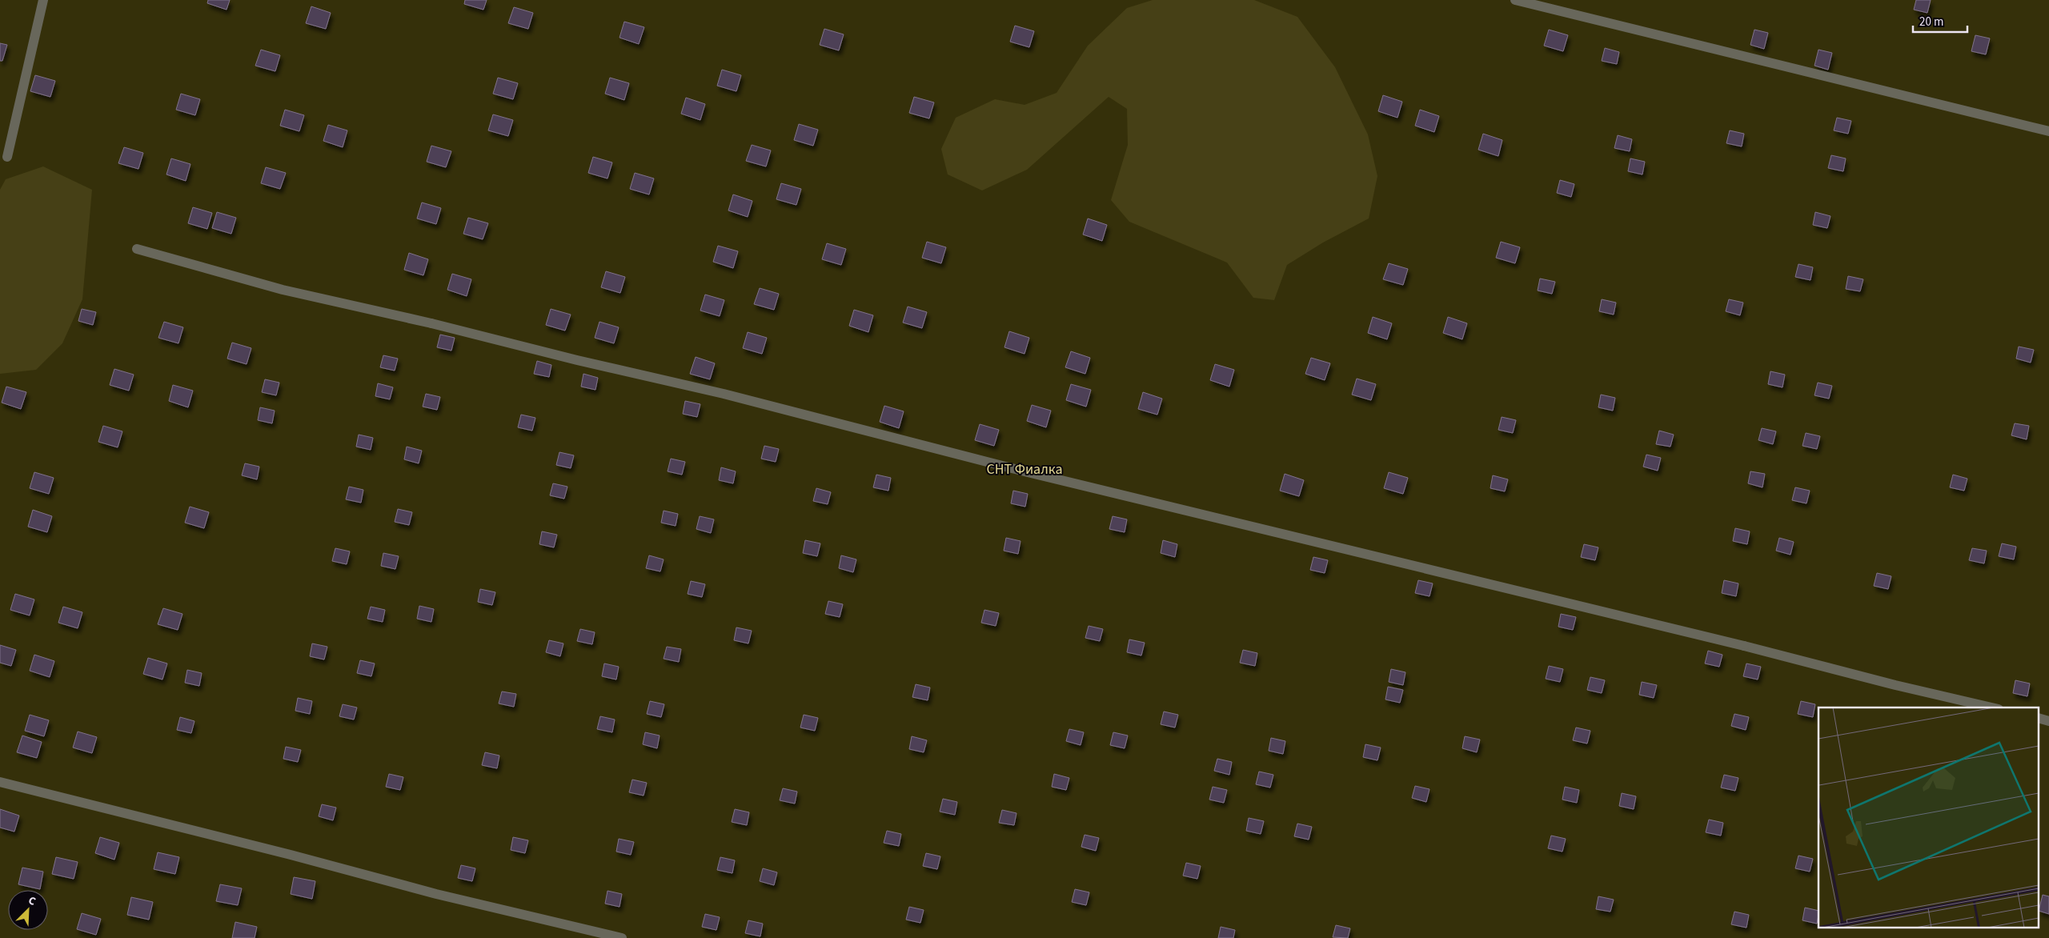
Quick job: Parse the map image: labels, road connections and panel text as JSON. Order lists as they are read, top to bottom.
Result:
{
  "parks": ["СНТ Фиалка"],
  "scale_bar": "20 m",
  "north": "top right"
}
